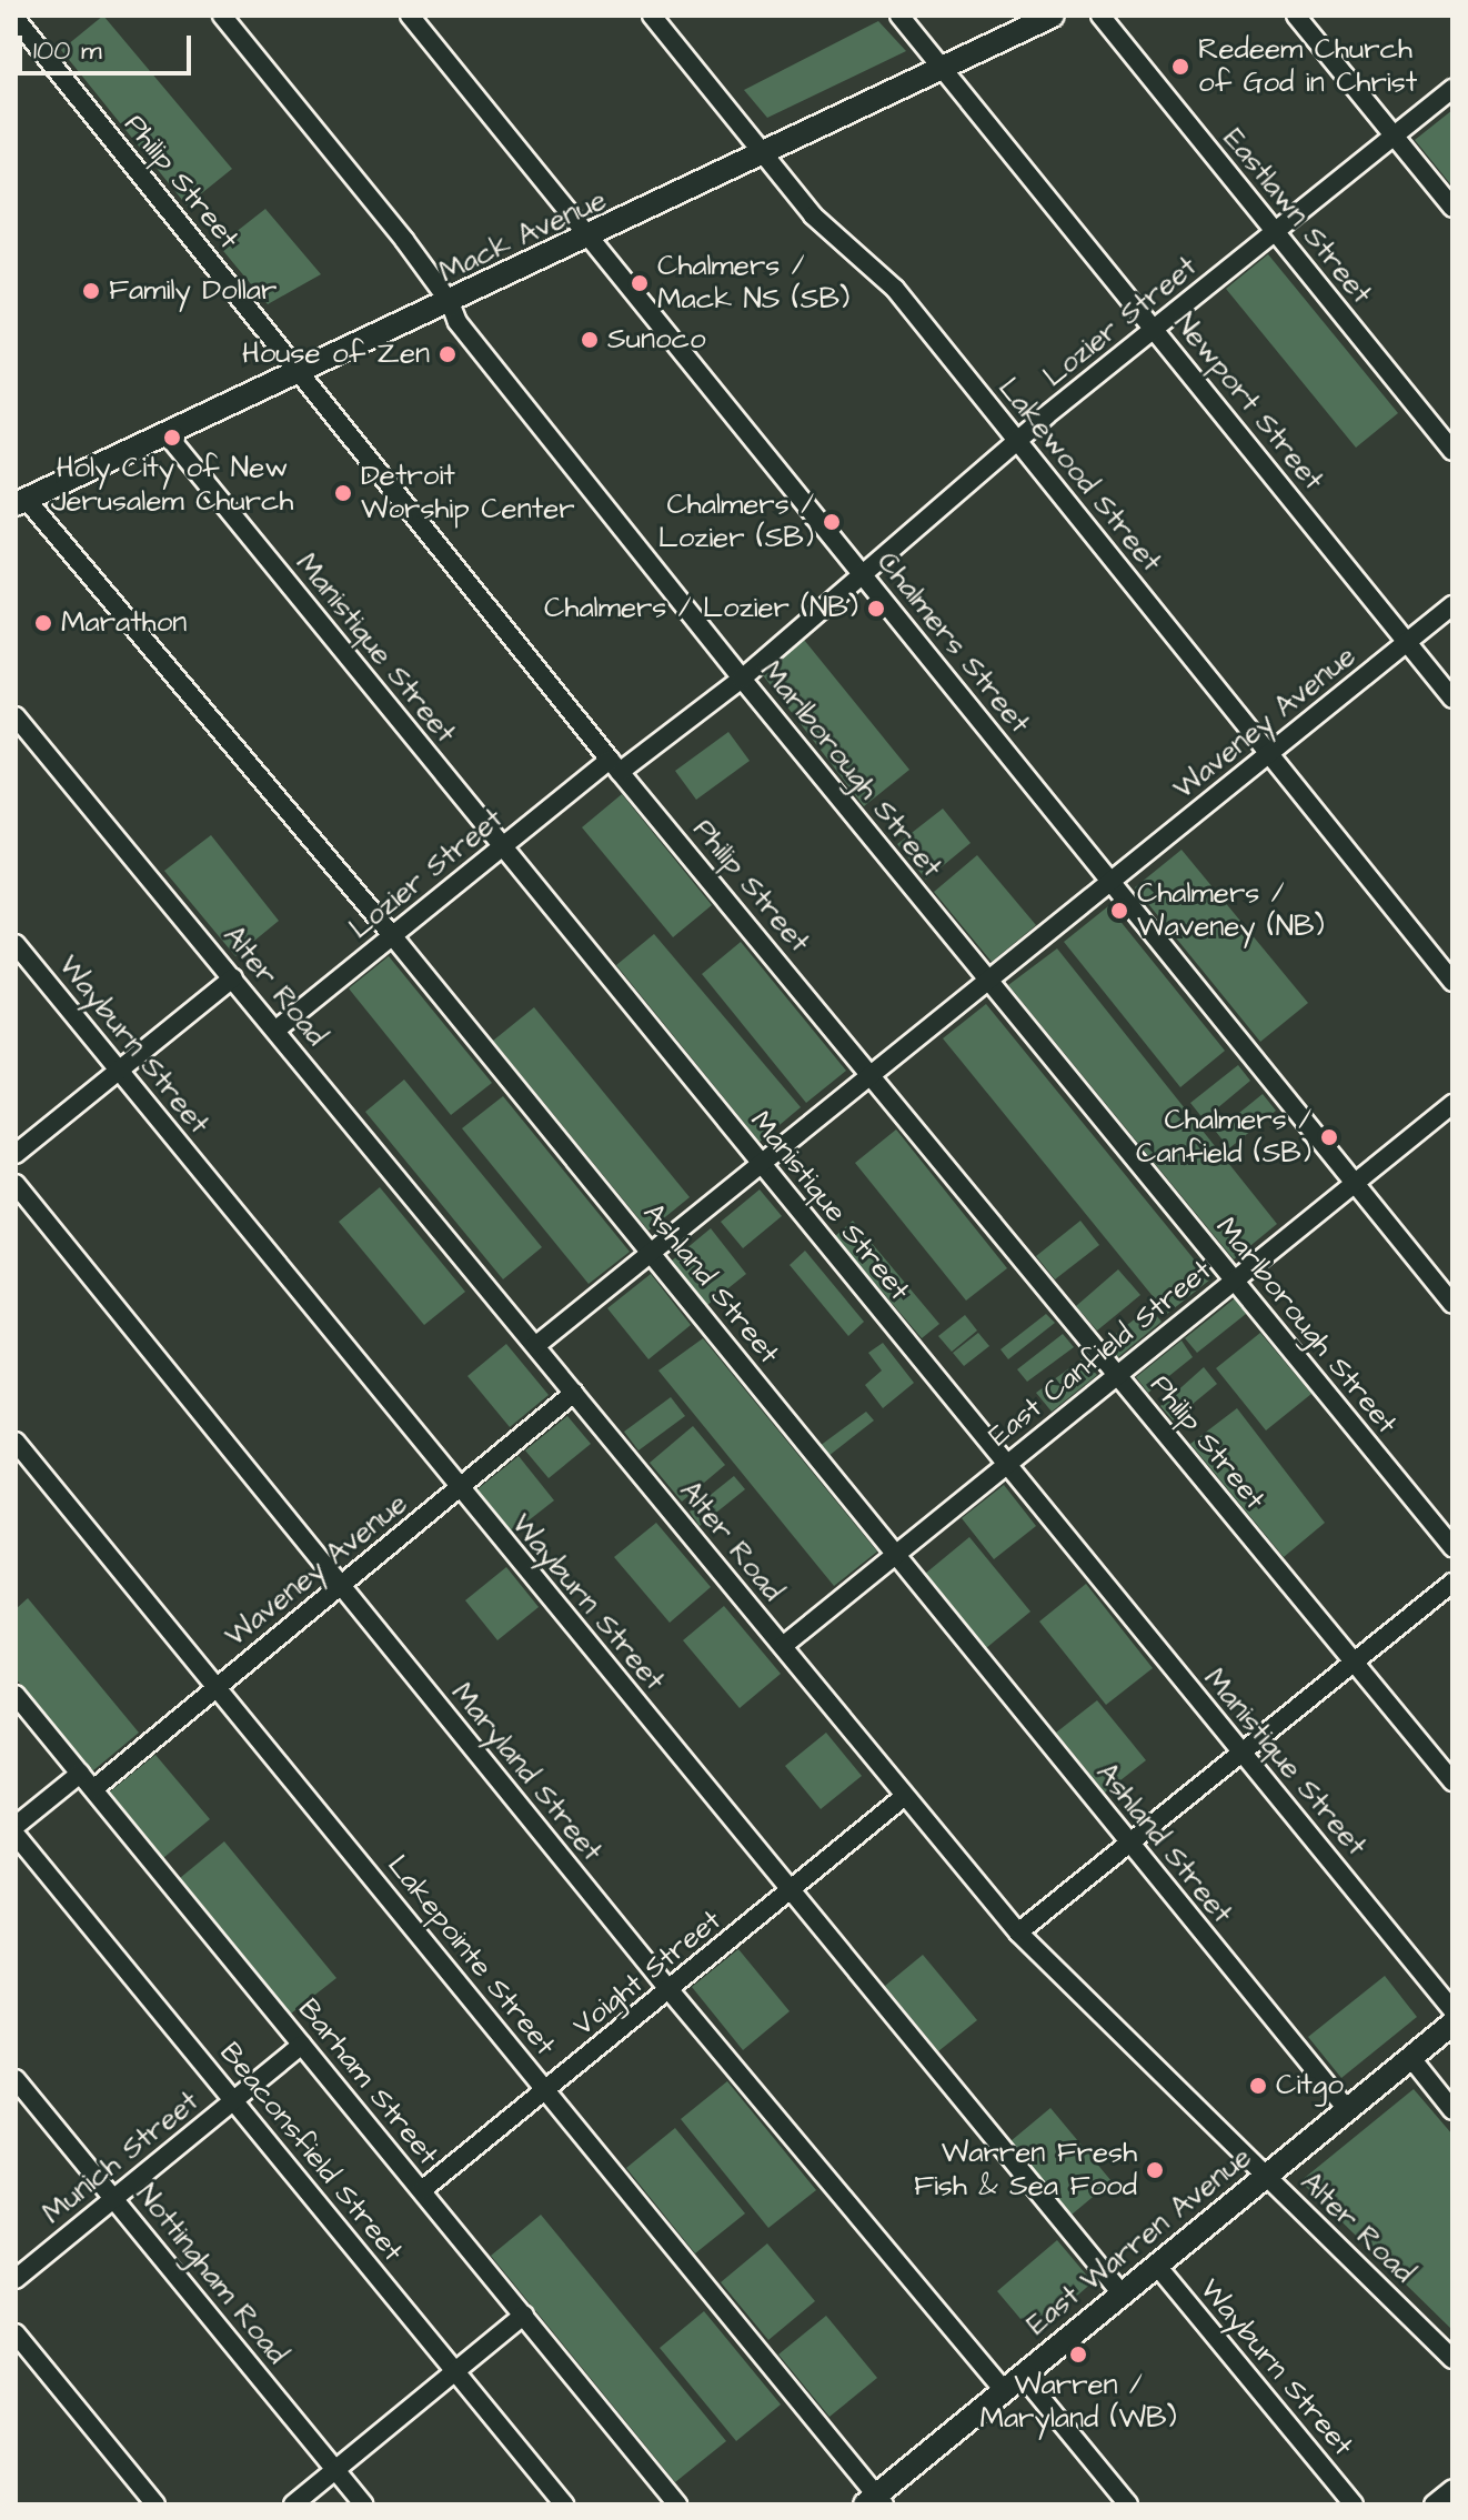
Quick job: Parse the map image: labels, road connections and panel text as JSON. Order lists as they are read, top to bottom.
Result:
{
  "streets": {
    "main road": ["Mack Avenue", "East Warren Avenue"],
    "street": [
      "Philip Street",
      "Eastlawn Street",
      "Lozier Street",
      "Newport Street",
      "Lakewood Street",
      "Chalmers Street",
      "Manistique Street",
      "Waveney Avenue",
      "Marlborough Street",
      "Alter Road",
      "Wayburn Street",
      "Ashland Street",
      "East Canfield Street",
      "Maryland Street",
      "Lakepointe Street",
      "Voight Street",
      "Barham Street",
      "Beaconsfield Street",
      "Munich Street",
      "Nottingham Road"
    ]
  },
  "crossings": [
    ["Philip Street", "Mack Avenue"],
    ["Philip Street", "Lozier Street"],
    ["Philip Street", "East Canfield Street"],
    ["Eastlawn Street", "Lozier Street"],
    ["Mack Avenue", "Newport Street"],
    ["Mack Avenue", "Lakewood Street"],
    ["Mack Avenue", "Chalmers Street"],
    ["Mack Avenue", "Manistique Street"],
    ["Mack Avenue", "Marlborough Street"],
    ["Mack Avenue", "Ashland Street"],
    ["Lozier Street", "Newport Street"],
    ["Lozier Street", "Lakewood Street"],
    ["Lozier Street", "Chalmers Street"],
    ["Lozier Street", "Manistique Street"],
    ["Lozier Street", "Marlborough Street"],
    ["Lozier Street", "Alter Road"],
    ["Lozier Street", "Ashland Street"],
    ["Newport Street", "Waveney Avenue"],
    ["Lakewood Street", "Waveney Avenue"],
    ["Chalmers Street", "Waveney Avenue"],
    ["Chalmers Street", "East Canfield Street"],
    ["Manistique Street", "East Canfield Street"],
    ["Waveney Avenue", "Marlborough Street"],
    ["Waveney Avenue", "Alter Road"],
    ["Waveney Avenue", "Wayburn Street"],
    ["Waveney Avenue", "Maryland Street"],
    ["Waveney Avenue", "Lakepointe Street"],
    ["Waveney Avenue", "Barham Street"],
    ["Marlborough Street", "East Canfield Street"],
    ["Alter Road", "East Canfield Street"],
    ["Alter Road", "Voight Street"],
    ["Alter Road", "East Warren Avenue"],
    ["Wayburn Street", "Voight Street"],
    ["Wayburn Street", "East Warren Avenue"],
    ["Ashland Street", "East Canfield Street"],
    ["Ashland Street", "East Warren Avenue"],
    ["Maryland Street", "Voight Street"],
    ["Maryland Street", "East Warren Avenue"],
    ["Lakepointe Street", "Voight Street"],
    ["Lakepointe Street", "East Warren Avenue"],
    ["Voight Street", "Barham Street"],
    ["Barham Street", "Munich Street"],
    ["Beaconsfield Street", "Munich Street"],
    ["Munich Street", "Nottingham Road"]
  ],
  "places": [
    "Redeem Church of God in Christ",
    "Chalmers / Mack NS (SB)",
    "Family Dollar",
    "Sunoco",
    "House of Zen",
    "Holy City of New Jerusalem Church",
    "Detroit Worship Center",
    "Chalmers / Lozier (SB)",
    "Chalmers / Lozier (NB)",
    "Marathon",
    "Chalmers / Waveney (NB)",
    "Chalmers / Canfield (SB)",
    "Citgo",
    "Warren Fresh Fish & Sea Food",
    "Warren / Maryland (WB)"
  ],
  "scale_bar": "100 m"
}
